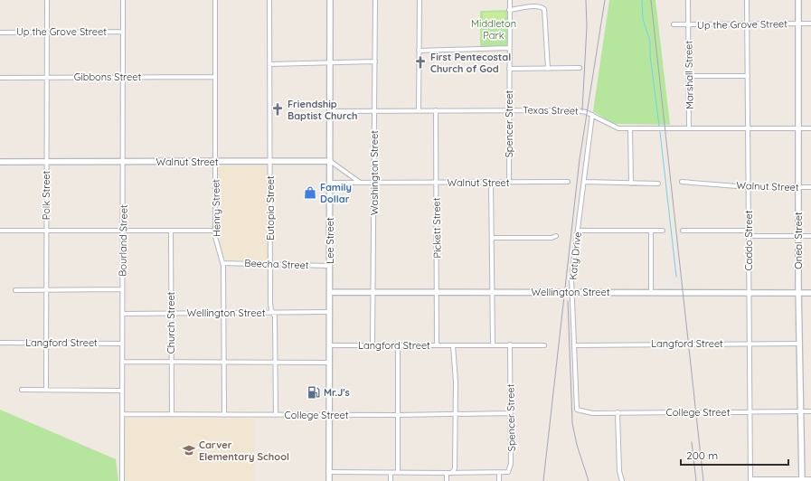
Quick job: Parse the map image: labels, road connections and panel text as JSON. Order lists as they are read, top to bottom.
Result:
{
  "streets": {
    "street": [
      "Up the Grove Street",
      "Marshall Street",
      "Gibbons Street",
      "Texas Street",
      "Spencer Street",
      "Walnut Street",
      "Washington Street",
      "Polk Street",
      "Henry Street",
      "Eutopia Street",
      "Pickett Street",
      "Bourland Street",
      "Lee Street",
      "Caddo Street",
      "Oneal Street",
      "Katy Drive",
      "Beecha Street",
      "Wellington Street",
      "Church Street",
      "Langford Street",
      "College Street"
    ]
  },
  "crossings": [
    ["Up the Grove Street", "Marshall Street"],
    ["Up the Grove Street", "Polk Street"],
    ["Up the Grove Street", "Bourland Street"],
    ["Up the Grove Street", "Caddo Street"],
    ["Up the Grove Street", "Oneal Street"],
    ["Marshall Street", "Texas Street"],
    ["Gibbons Street", "Polk Street"],
    ["Gibbons Street", "Henry Street"],
    ["Gibbons Street", "Bourland Street"],
    ["Texas Street", "Spencer Street"],
    ["Texas Street", "Washington Street"],
    ["Texas Street", "Pickett Street"],
    ["Texas Street", "Lee Street"],
    ["Texas Street", "Caddo Street"],
    ["Texas Street", "Oneal Street"],
    ["Texas Street", "Katy Drive"],
    ["Spencer Street", "Walnut Street"],
    ["Spencer Street", "Langford Street"],
    ["Spencer Street", "College Street"],
    ["Walnut Street", "Washington Street"],
    ["Walnut Street", "Polk Street"],
    ["Walnut Street", "Henry Street"],
    ["Walnut Street", "Eutopia Street"],
    ["Walnut Street", "Pickett Street"],
    ["Walnut Street", "Bourland Street"],
    ["Walnut Street", "Lee Street"],
    ["Walnut Street", "Caddo Street"],
    ["Walnut Street", "Oneal Street"],
    ["Washington Street", "Wellington Street"],
    ["Washington Street", "Langford Street"],
    ["Polk Street", "Langford Street"],
    ["Henry Street", "Beecha Street"],
    ["Henry Street", "Wellington Street"],
    ["Henry Street", "College Street"],
    ["Eutopia Street", "Beecha Street"],
    ["Eutopia Street", "Wellington Street"],
    ["Eutopia Street", "College Street"],
    ["Pickett Street", "Wellington Street"],
    ["Pickett Street", "Langford Street"],
    ["Bourland Street", "Wellington Street"],
    ["Bourland Street", "Langford Street"],
    ["Bourland Street", "College Street"],
    ["Lee Street", "Beecha Street"],
    ["Lee Street", "Wellington Street"],
    ["Lee Street", "Langford Street"],
    ["Lee Street", "College Street"],
    ["Caddo Street", "Wellington Street"],
    ["Caddo Street", "Langford Street"],
    ["Caddo Street", "College Street"],
    ["Oneal Street", "Wellington Street"],
    ["Oneal Street", "Langford Street"],
    ["Oneal Street", "College Street"],
    ["Katy Drive", "Wellington Street"],
    ["Katy Drive", "Langford Street"],
    ["Katy Drive", "College Street"],
    ["Wellington Street", "Church Street"],
    ["Church Street", "College Street"]
  ],
  "parks": ["Middleton Park"],
  "places": {
    "church": ["First Pentecostal Church of God", "Friendship Baptist Church"],
    "shop": ["Family Dollar"],
    "fuel station": ["Mr.J's"],
    "school or university": ["Carver Elementary School"]
  },
  "scale_bar": "200 m"
}
